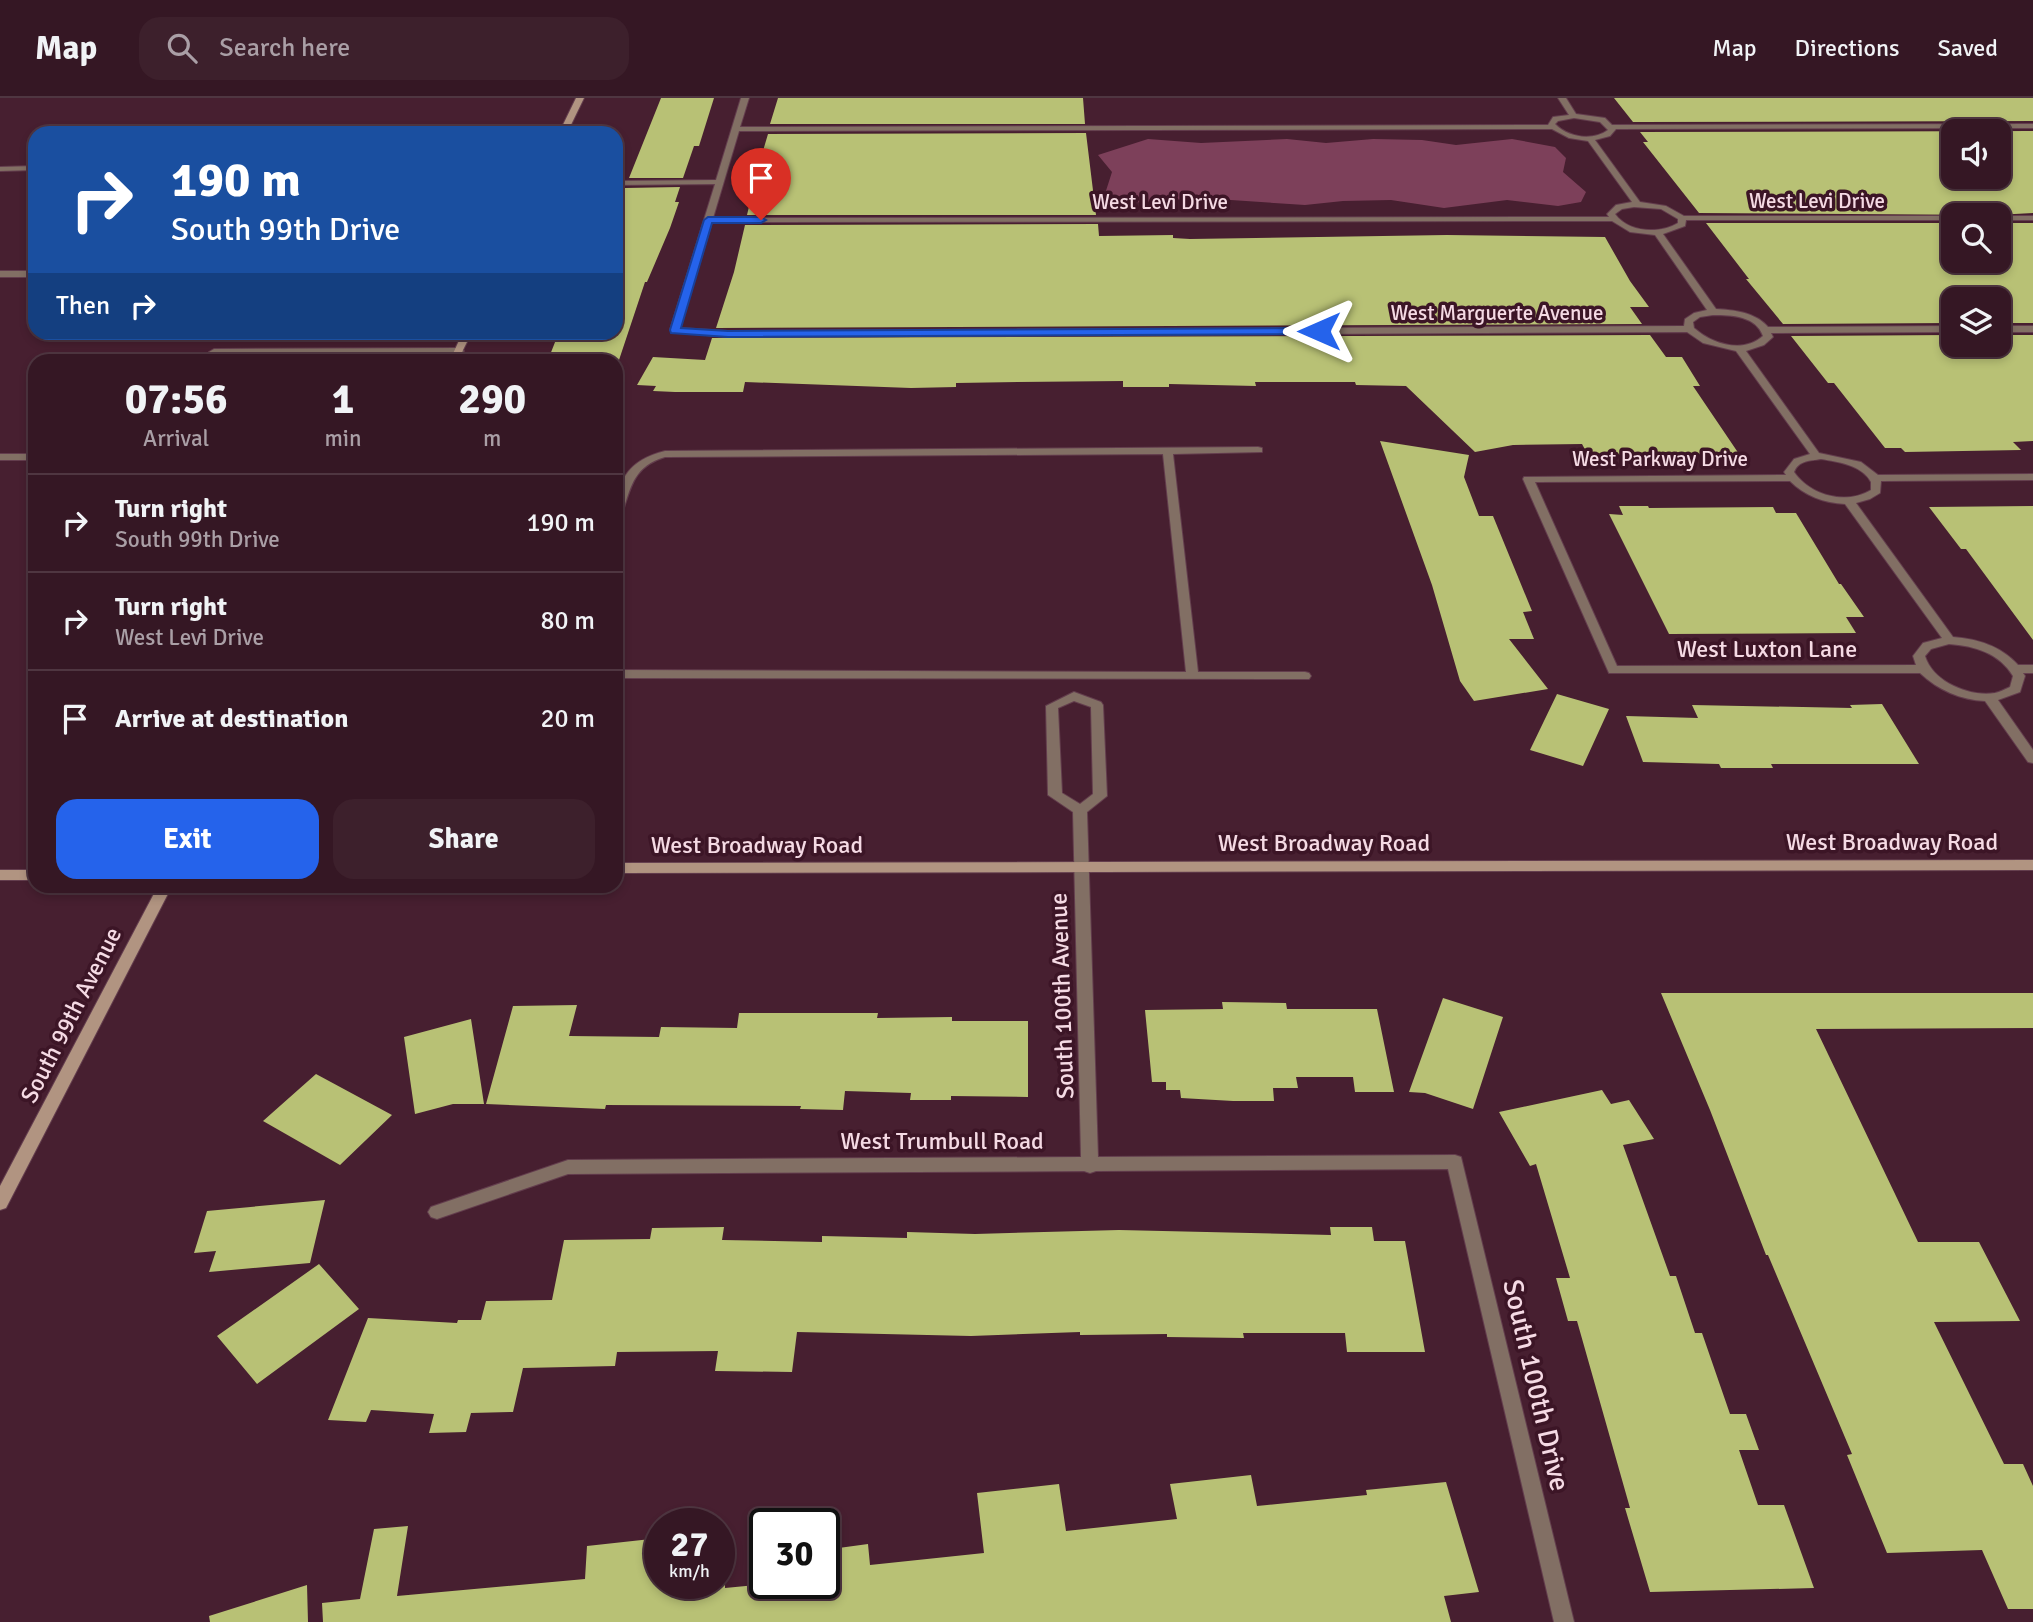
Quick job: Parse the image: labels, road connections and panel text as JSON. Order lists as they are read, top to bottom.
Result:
{
  "streets": {
    "main road": ["West Broadway Road", "South 99th Avenue"],
    "street": [
      "West Levi Drive",
      "West Marguerte Avenue",
      "West Parkway Drive",
      "West Luxton Lane",
      "South 100th Avenue",
      "West Trumbull Road",
      "South 100th Drive"
    ]
  },
  "crossings": [
    ["West Levi Drive", "West Marguerte Avenue"],
    ["West Parkway Drive", "West Luxton Lane"],
    ["West Broadway Road", "South 100th Avenue"],
    ["South 100th Avenue", "West Trumbull Road"],
    ["West Trumbull Road", "South 100th Drive"]
  ],
  "page": {
    "header": "Map",
    "search": "Search here",
    "nav": ["Map", "Directions", "Saved"],
    "turn": ["190 m", "South 99th Drive"],
    "then": "Then",
    "eta": [
      "07:56",
      "Arrival",
      "1",
      "min",
      "290",
      "m"
    ],
    "list": [
      {
        "name": "Turn right",
        "note": "South 99th Drive",
        "value": "190 m"
      },
      {
        "name": "Turn right",
        "note": "West Levi Drive",
        "value": "80 m"
      },
      {
        "name": "Arrive at destination",
        "value": "20 m"
      }
    ],
    "buttons": ["Exit", "Share"],
    "speed": "27 km/h",
    "limit": "30"
  }
}
